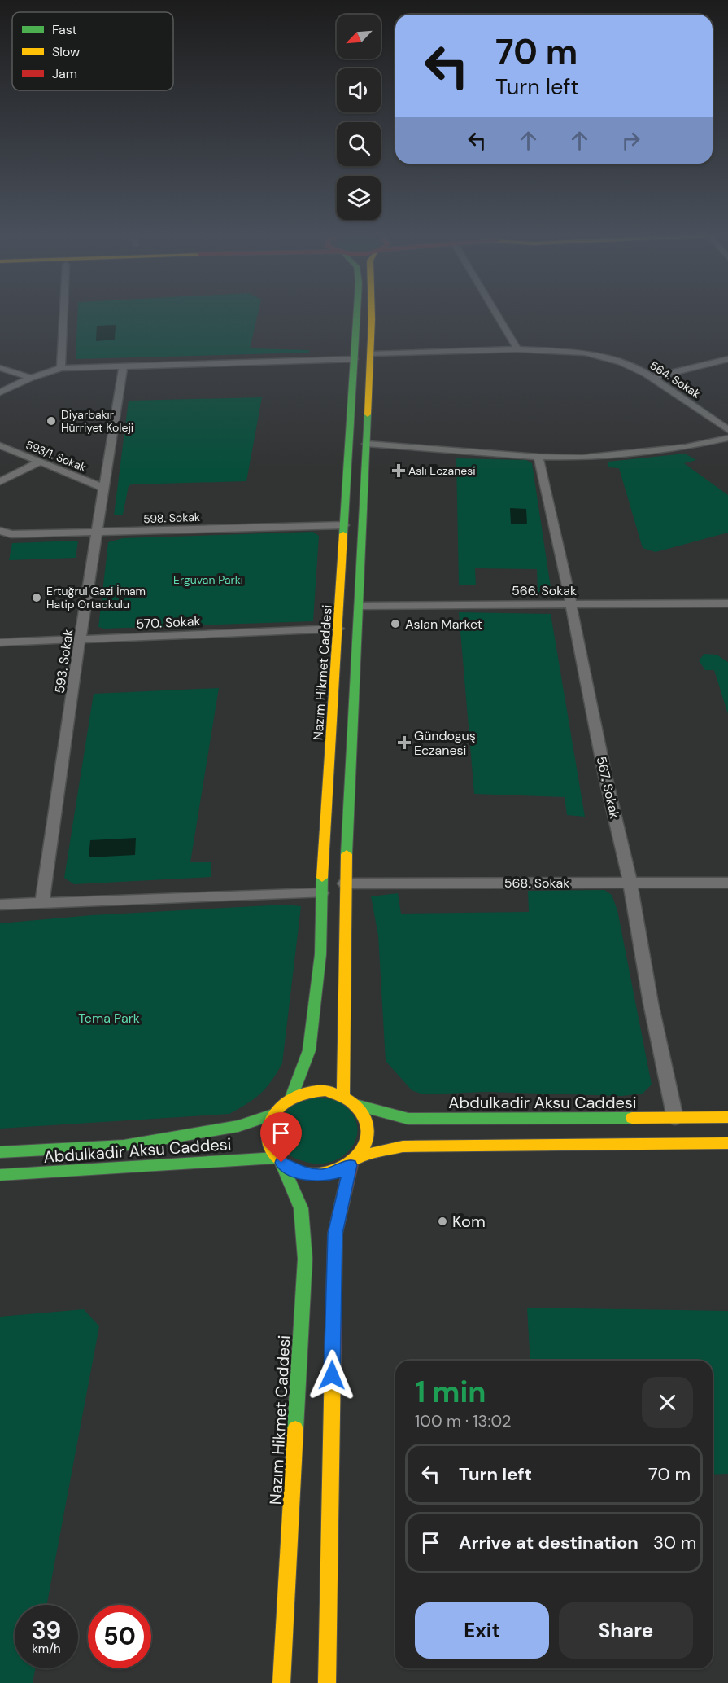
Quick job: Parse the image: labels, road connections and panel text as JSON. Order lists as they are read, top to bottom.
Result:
{
  "streets": {
    "main road": ["Nazım Hikmet Caddesi", "Abdulkadir Aksu Caddesi"],
    "street": [
      "564. Sokak",
      "593/1. Sokak",
      "598. Sokak",
      "566. Sokak",
      "570. Sokak",
      "593. Sokak",
      "567. Sokak",
      "568. Sokak"
    ]
  },
  "crossings": [
    ["593/1. Sokak", "593. Sokak"],
    ["598. Sokak", "593. Sokak"],
    ["598. Sokak", "Nazım Hikmet Caddesi"],
    ["566. Sokak", "567. Sokak"],
    ["570. Sokak", "593. Sokak"],
    ["570. Sokak", "Nazım Hikmet Caddesi"],
    ["Nazım Hikmet Caddesi", "Abdulkadir Aksu Caddesi"],
    ["567. Sokak", "568. Sokak"],
    ["567. Sokak", "Abdulkadir Aksu Caddesi"]
  ],
  "parks": ["Erguvan Parkı", "Tema Park"],
  "places": {
    "other": [
      "Diyarbakır Hürriyet Koleji",
      "Ertuğrul Gazi İmam Hatip Ortaokulu",
      "Aslan Market",
      "Kom"
    ],
    "health": ["Aslı Eczanesi", "Gündoguş Eczanesi"]
  },
  "legend": ["Fast", "Slow", "Jam"],
  "north": "bottom left",
  "page": {
    "turn": ["70 m", "Turn left"],
    "heading": ["1 min", "100 m · 13:02"],
    "list": [
      {
        "name": "Turn left",
        "value": "70 m"
      },
      {
        "name": "Arrive at destination",
        "value": "30 m"
      }
    ],
    "buttons": ["Exit", "Share"],
    "speed": "39 km/h",
    "limit": "50"
  }
}
